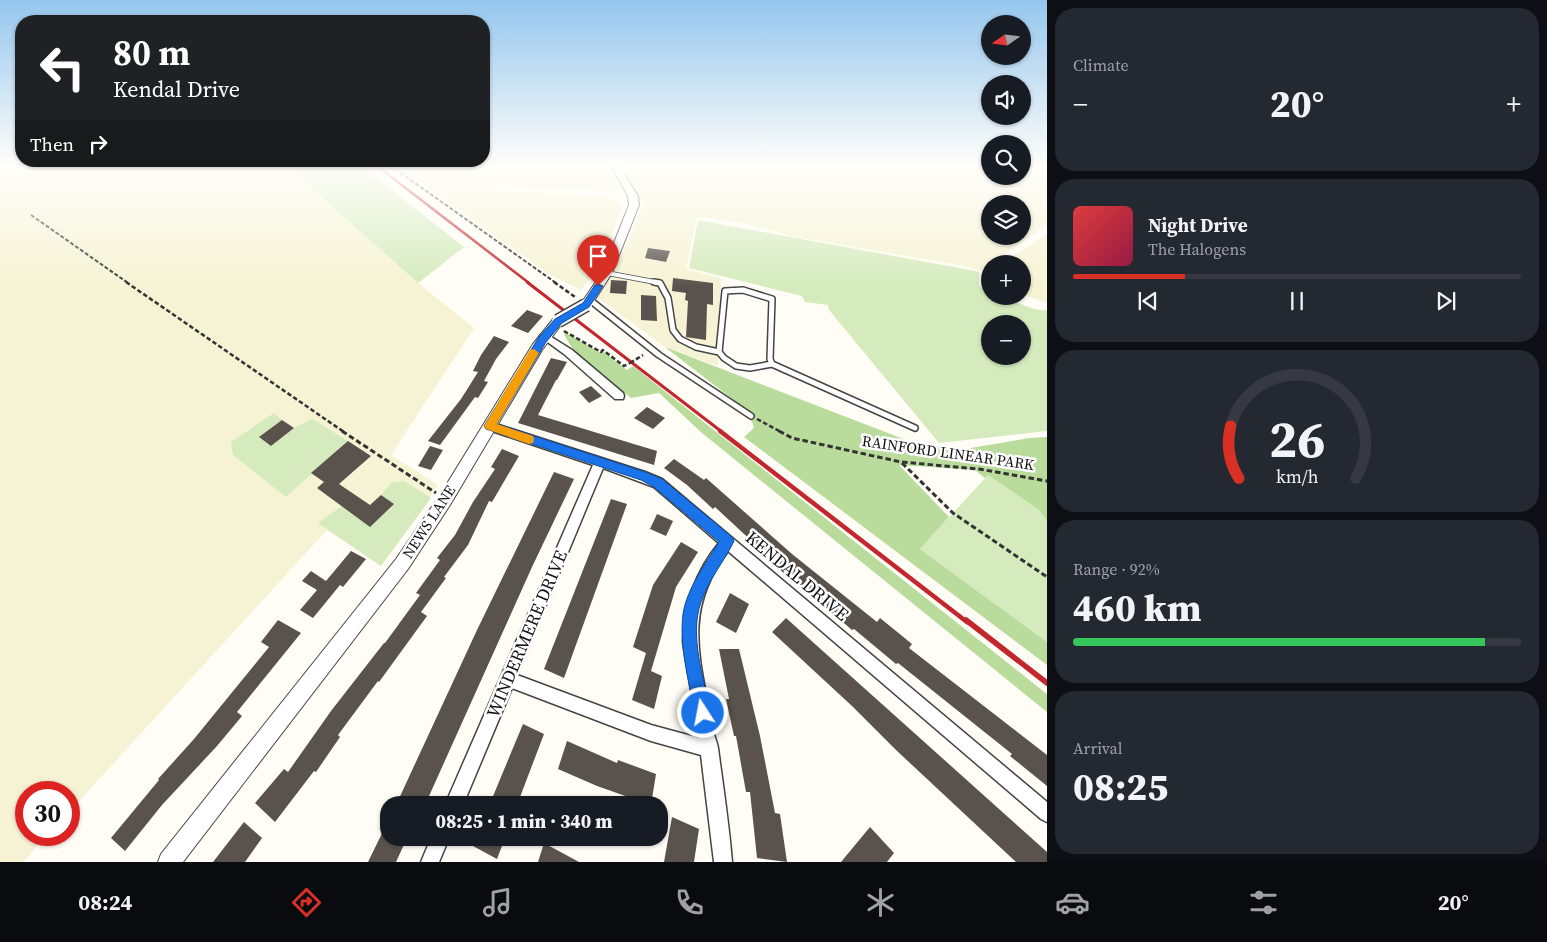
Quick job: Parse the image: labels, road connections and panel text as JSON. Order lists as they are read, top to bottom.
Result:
{
  "streets": {
    "street": ["NEWS LANE", "KENDAL DRIVE", "WINDERMERE DRIVE"],
    "path": ["RAINFORD LINEAR PARK"]
  },
  "crossings": [
    ["NEWS LANE", "KENDAL DRIVE"],
    ["KENDAL DRIVE", "WINDERMERE DRIVE"]
  ],
  "north": "left",
  "page": {
    "tile": [
      "Climate",
      ["Range · 92%", "460 km"],
      ["Arrival", "08:25"]
    ],
    "map_buttons": ["+", "−"],
    "turn": ["80 m", "Kendal Drive"],
    "heat": ["−", "20°", "+"],
    "then": "Then",
    "song": ["Night Drive", "The Halogens"],
    "limit": "30",
    "trip": "08:25 · 1 min · 340 m",
    "tabs": ["08:24", "20°"],
    "gauge": ["26", "km/h"]
  }
}
